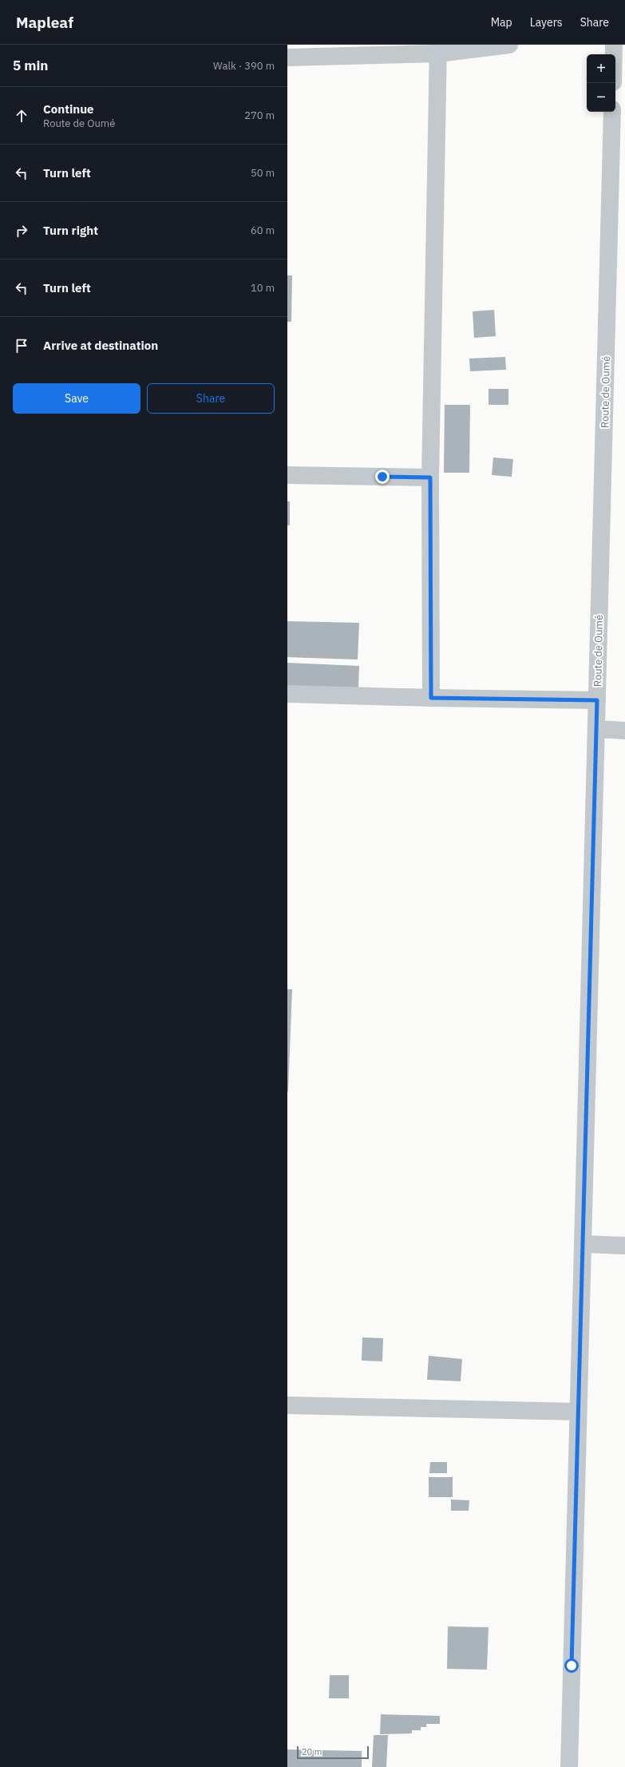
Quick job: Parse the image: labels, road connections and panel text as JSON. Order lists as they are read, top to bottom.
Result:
{
  "streets": {
    "street": ["Route de Oumé"]
  },
  "scale_bar": "20 m",
  "page": {
    "header": "Mapleaf",
    "nav": ["Map", "Layers", "Share"],
    "heading": ["5 min", "Walk · 390 m"],
    "map_buttons": ["+", "−"],
    "list": [
      ["Continue", "Route de Oumé", "270 m"],
      ["Turn left", "50 m"],
      ["Turn right", "60 m"],
      ["Turn left", "10 m"],
      "Arrive at destination"
    ],
    "buttons": ["Save", "Share"],
    "scale": "20 m"
  }
}
